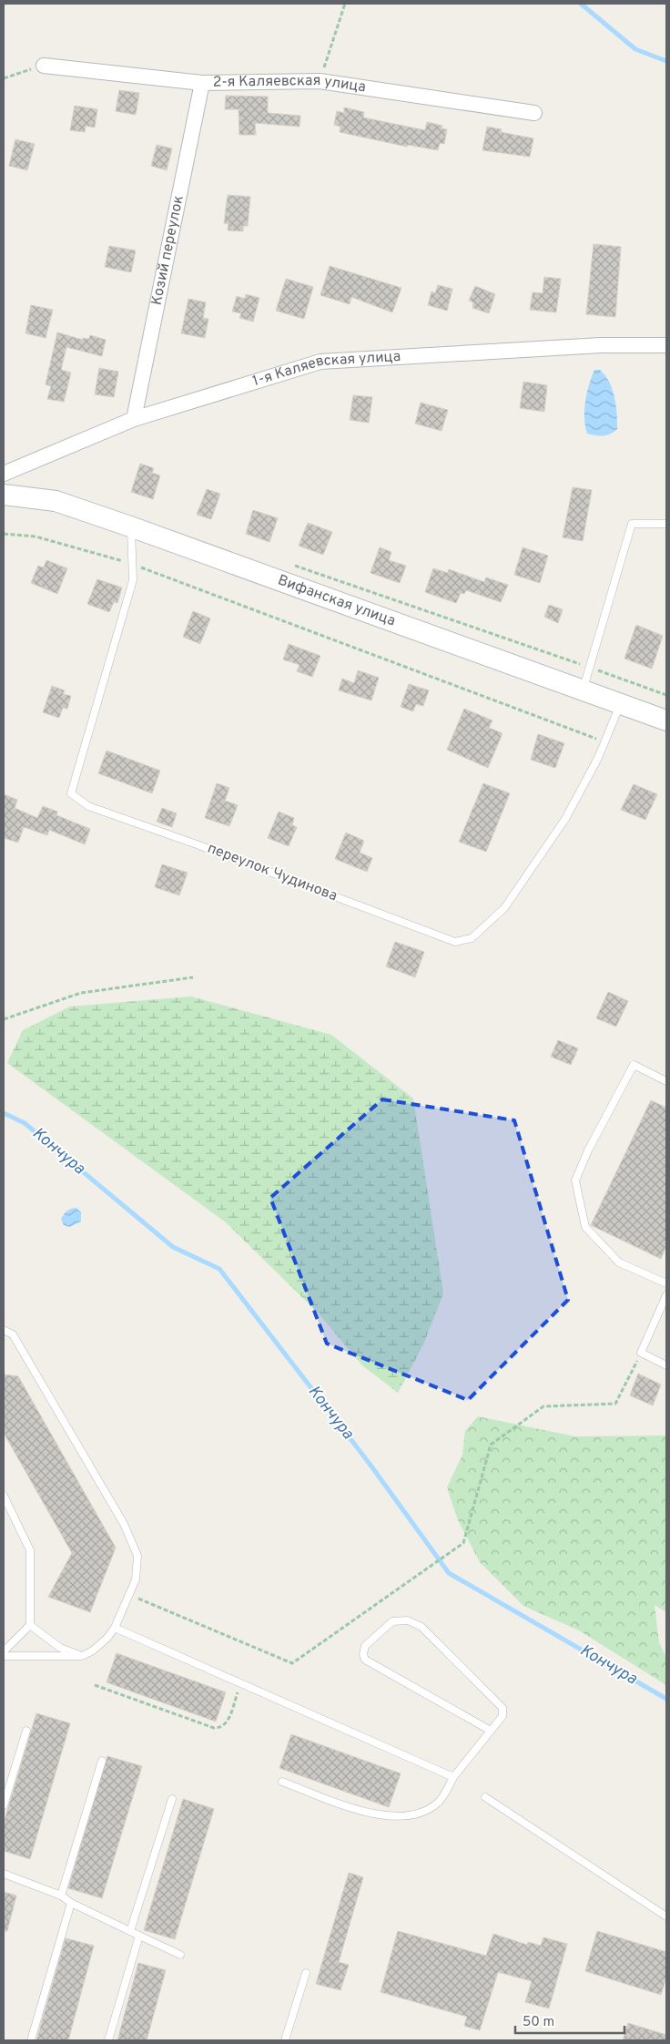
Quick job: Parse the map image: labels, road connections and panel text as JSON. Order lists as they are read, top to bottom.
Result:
{
  "streets": {
    "main road": ["Вифанская улица"],
    "street": ["2-я Каляевская улица", "Козий переулок", "1-я Каляевская улица"],
    "lane": ["переулок Чудинова"]
  },
  "crossings": [
    ["2-я Каляевская улица", "Козий переулок"],
    ["Козий переулок", "1-я Каляевская улица"],
    ["Вифанская улица", "переулок Чудинова"]
  ],
  "water": ["Кончура"],
  "scale_bar": "50 m"
}
